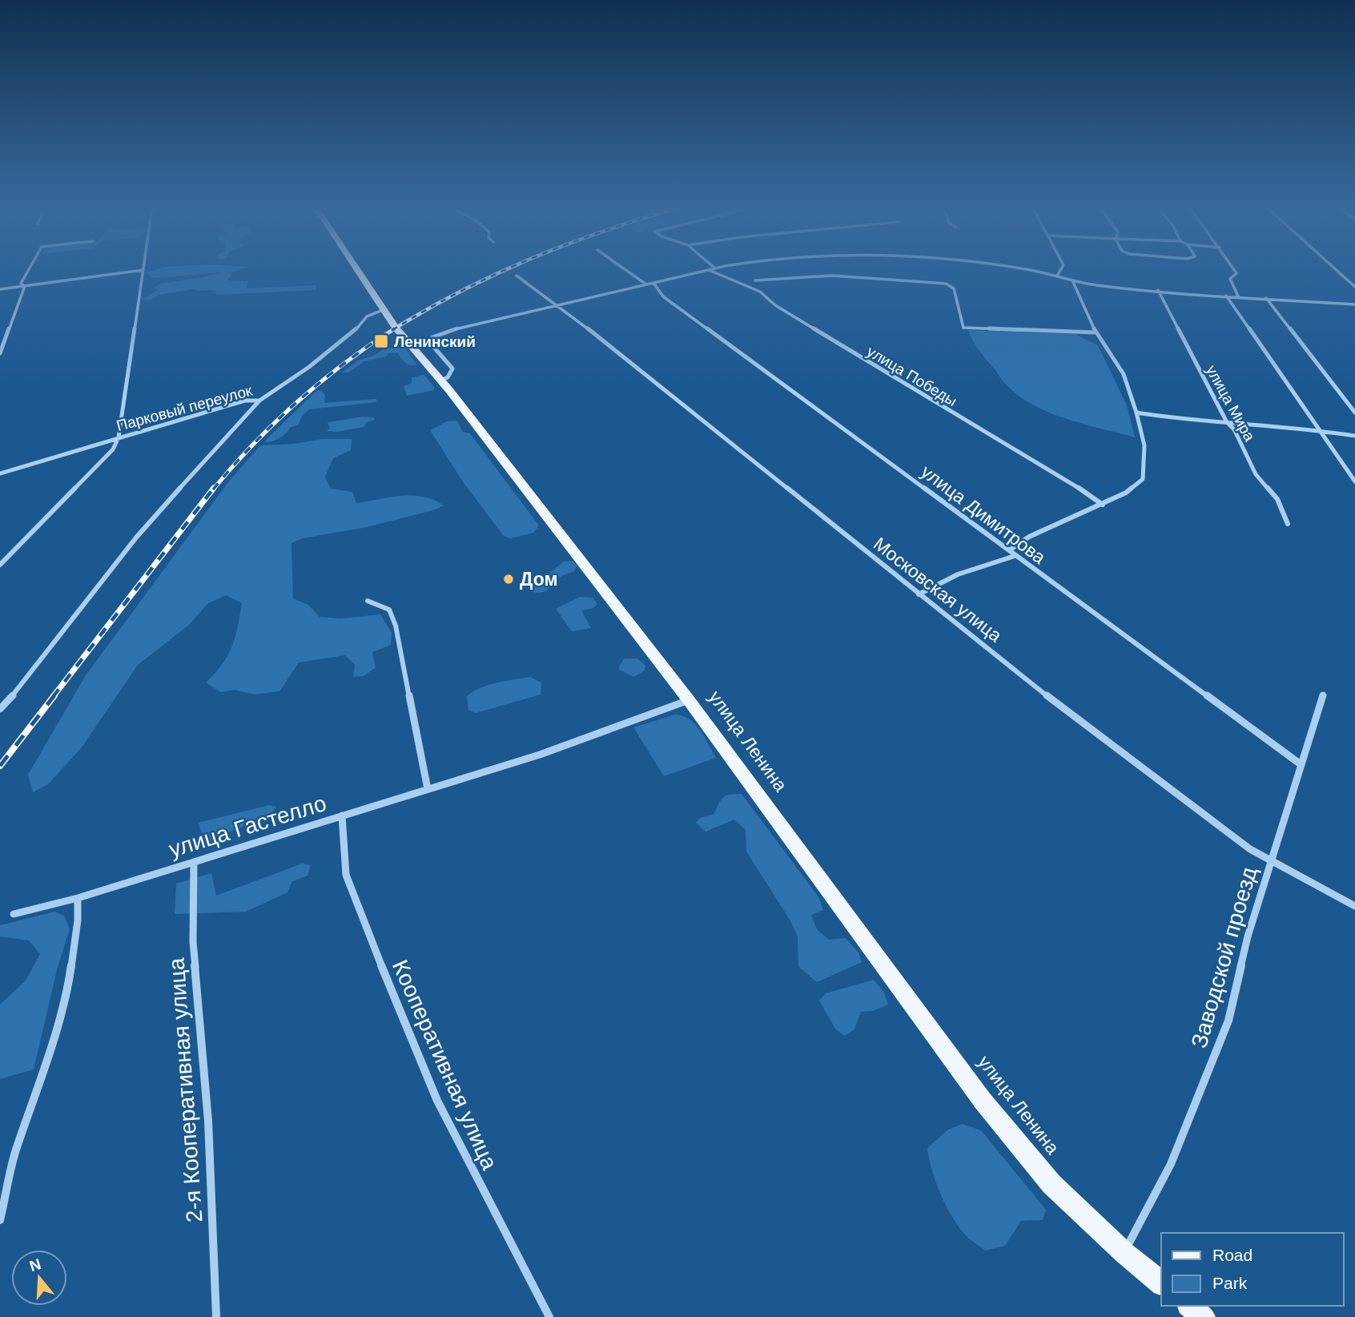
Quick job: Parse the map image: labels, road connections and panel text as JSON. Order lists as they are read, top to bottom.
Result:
{
  "streets": {
    "main road": ["улица Ленина"],
    "street": [
      "улица Победы",
      "улица Мира",
      "Парковый переулок",
      "улица Димитрова",
      "Московская улица",
      "улица Гастелло",
      "Заводской проезд",
      "Кооперативная улица",
      "2-я Кооперативная улица"
    ]
  },
  "crossings": [
    ["Парковый переулок", "улица Ленина"],
    ["улица Димитрова", "Заводской проезд"],
    ["Московская улица", "Заводской проезд"],
    ["улица Ленина", "улица Гастелло"],
    ["улица Ленина", "Заводской проезд"],
    ["улица Гастелло", "Кооперативная улица"],
    ["улица Гастелло", "2-я Кооперативная улица"]
  ],
  "places": {
    "transit": ["Ленинский"],
    "other": ["Дом"]
  },
  "legend": ["Road", "Park"],
  "north": "top"
}
